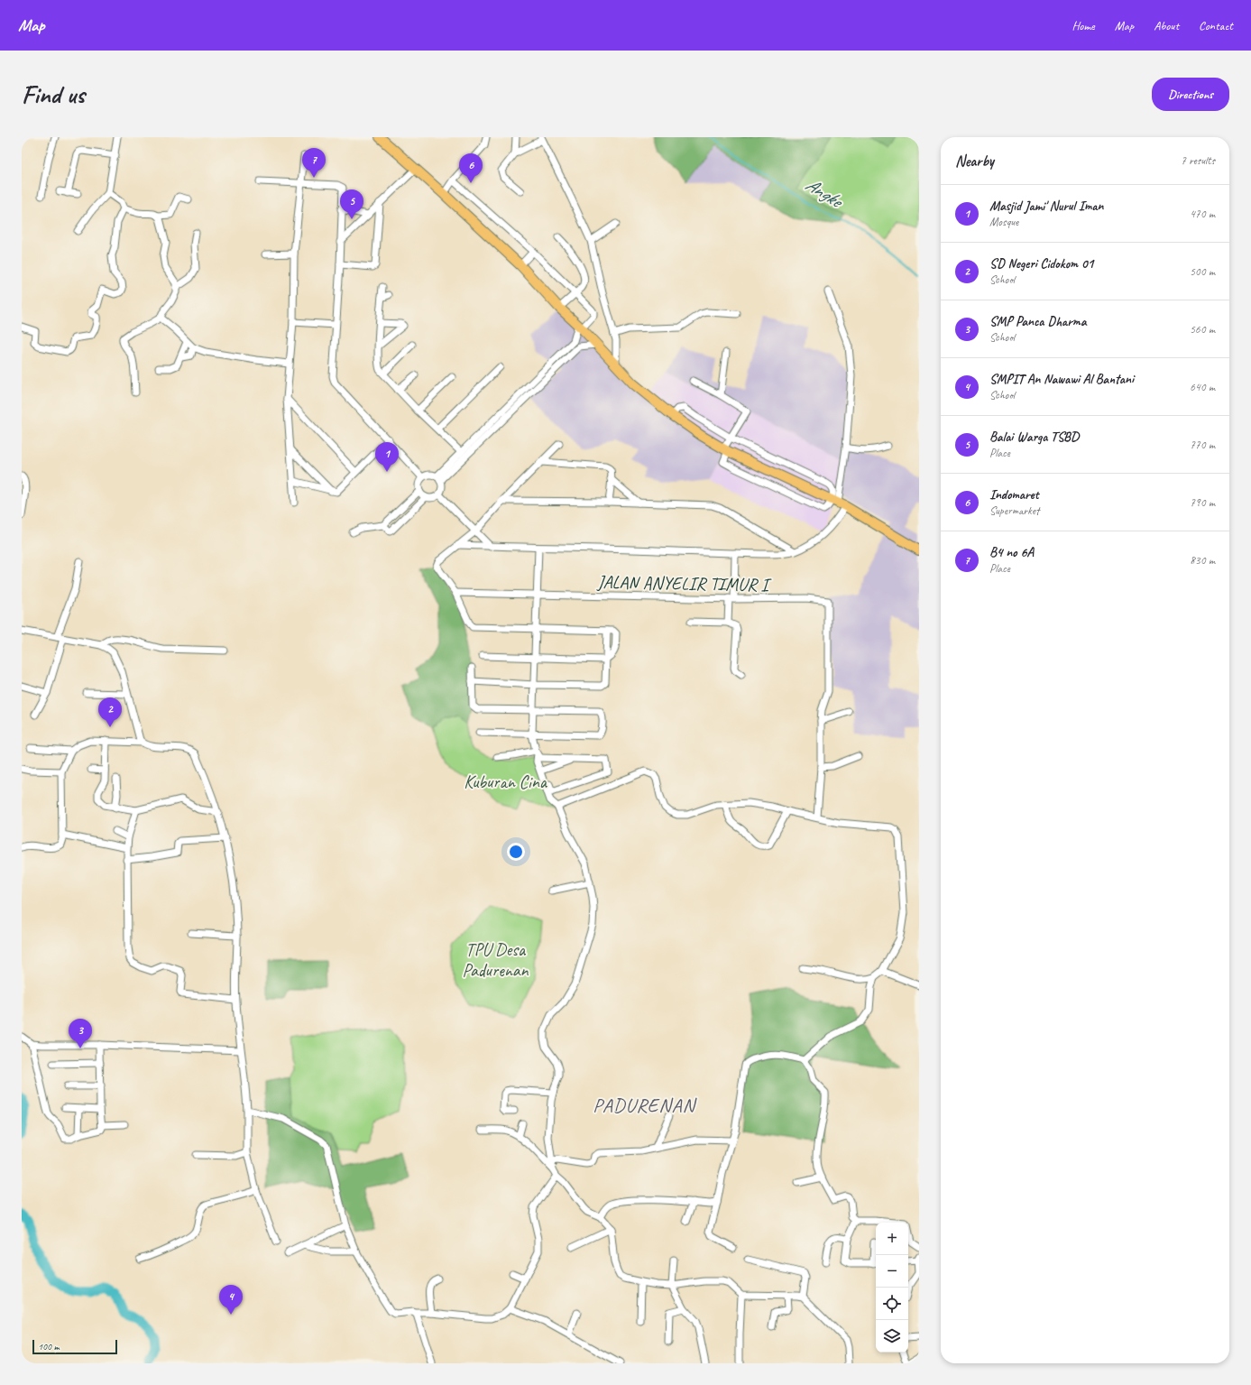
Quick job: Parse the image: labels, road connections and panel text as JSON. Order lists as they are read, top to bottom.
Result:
{
  "streets": {
    "street": ["JALAN ANYELIR TIMUR I"]
  },
  "districts": ["PADURENAN"],
  "water": ["Angke"],
  "parks": ["Kuburan Cina", "TPU Desa Padurenan"],
  "scale_bar": "100 m",
  "page": {
    "header": "Map",
    "nav": [
      "Home",
      "Map",
      "About",
      "Contact"
    ],
    "buttons": "Directions",
    "title": "Find us",
    "heading": ["Nearby", "7 results"],
    "pins": [
      "7",
      "6",
      "5",
      "1",
      "2",
      "3",
      "4"
    ],
    "list": [
      {
        "mark": "1",
        "name": "Masjid Jami' Nurul Iman",
        "note": "Mosque",
        "value": "470 m"
      },
      {
        "mark": "2",
        "name": "SD Negeri Cidokom 01",
        "note": "School",
        "value": "500 m"
      },
      {
        "mark": "3",
        "name": "SMP Panca Dharma",
        "note": "School",
        "value": "560 m"
      },
      {
        "mark": "4",
        "name": "SMPIT An Nawawi Al Bantani",
        "note": "School",
        "value": "640 m"
      },
      {
        "mark": "5",
        "name": "Balai Warga TSBD",
        "note": "Place",
        "value": "770 m"
      },
      {
        "mark": "6",
        "name": "Indomaret",
        "note": "Supermarket",
        "value": "790 m"
      },
      {
        "mark": "7",
        "name": "B4 no 6A",
        "note": "Place",
        "value": "830 m"
      }
    ],
    "map_buttons": ["+", "−"],
    "scale": "100 m"
  }
}
